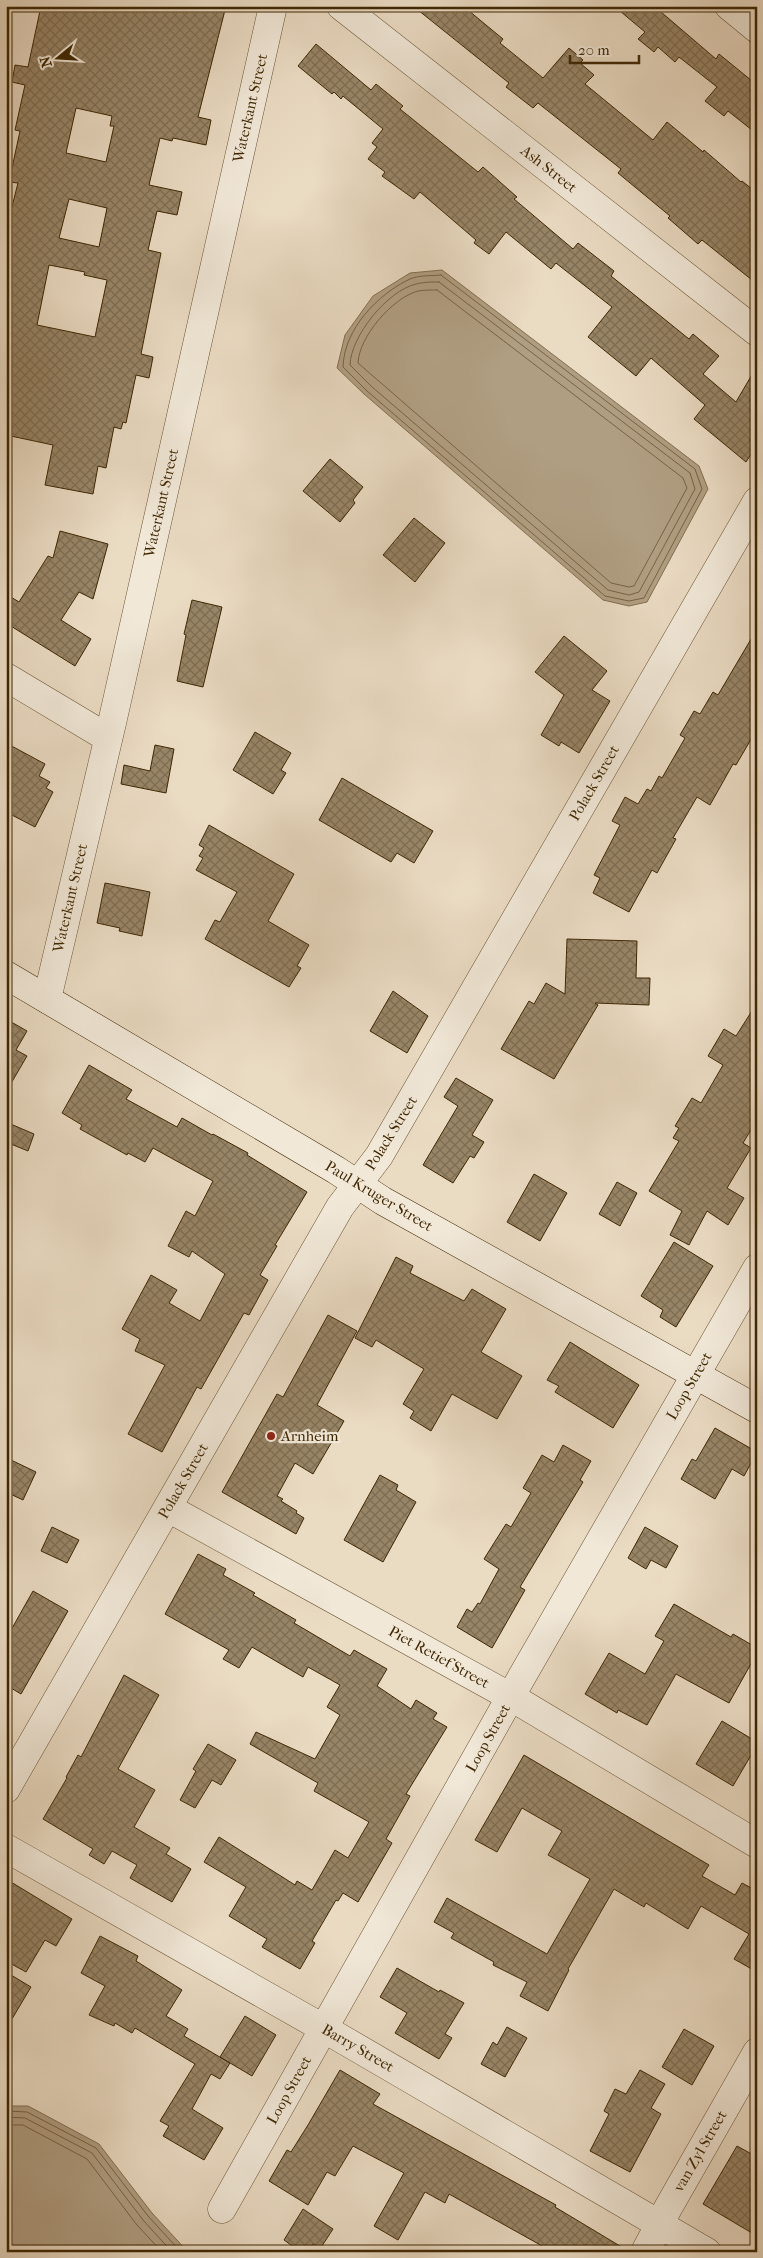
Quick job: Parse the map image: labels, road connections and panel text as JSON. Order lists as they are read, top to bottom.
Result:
{
  "streets": {
    "street": [
      "Waterkant Street",
      "Ash Street",
      "Polack Street",
      "Paul Kruger Street",
      "Loop Street",
      "Piet Retief Street",
      "Barry Street",
      "van Zyl Street"
    ]
  },
  "crossings": [
    ["Waterkant Street", "Paul Kruger Street"],
    ["Polack Street", "Paul Kruger Street"],
    ["Polack Street", "Piet Retief Street"],
    ["Paul Kruger Street", "Loop Street"],
    ["Loop Street", "Piet Retief Street"],
    ["Loop Street", "Barry Street"],
    ["Barry Street", "van Zyl Street"]
  ],
  "places": ["Arnheim"],
  "scale_bar": "20 m",
  "north": "left"
}
